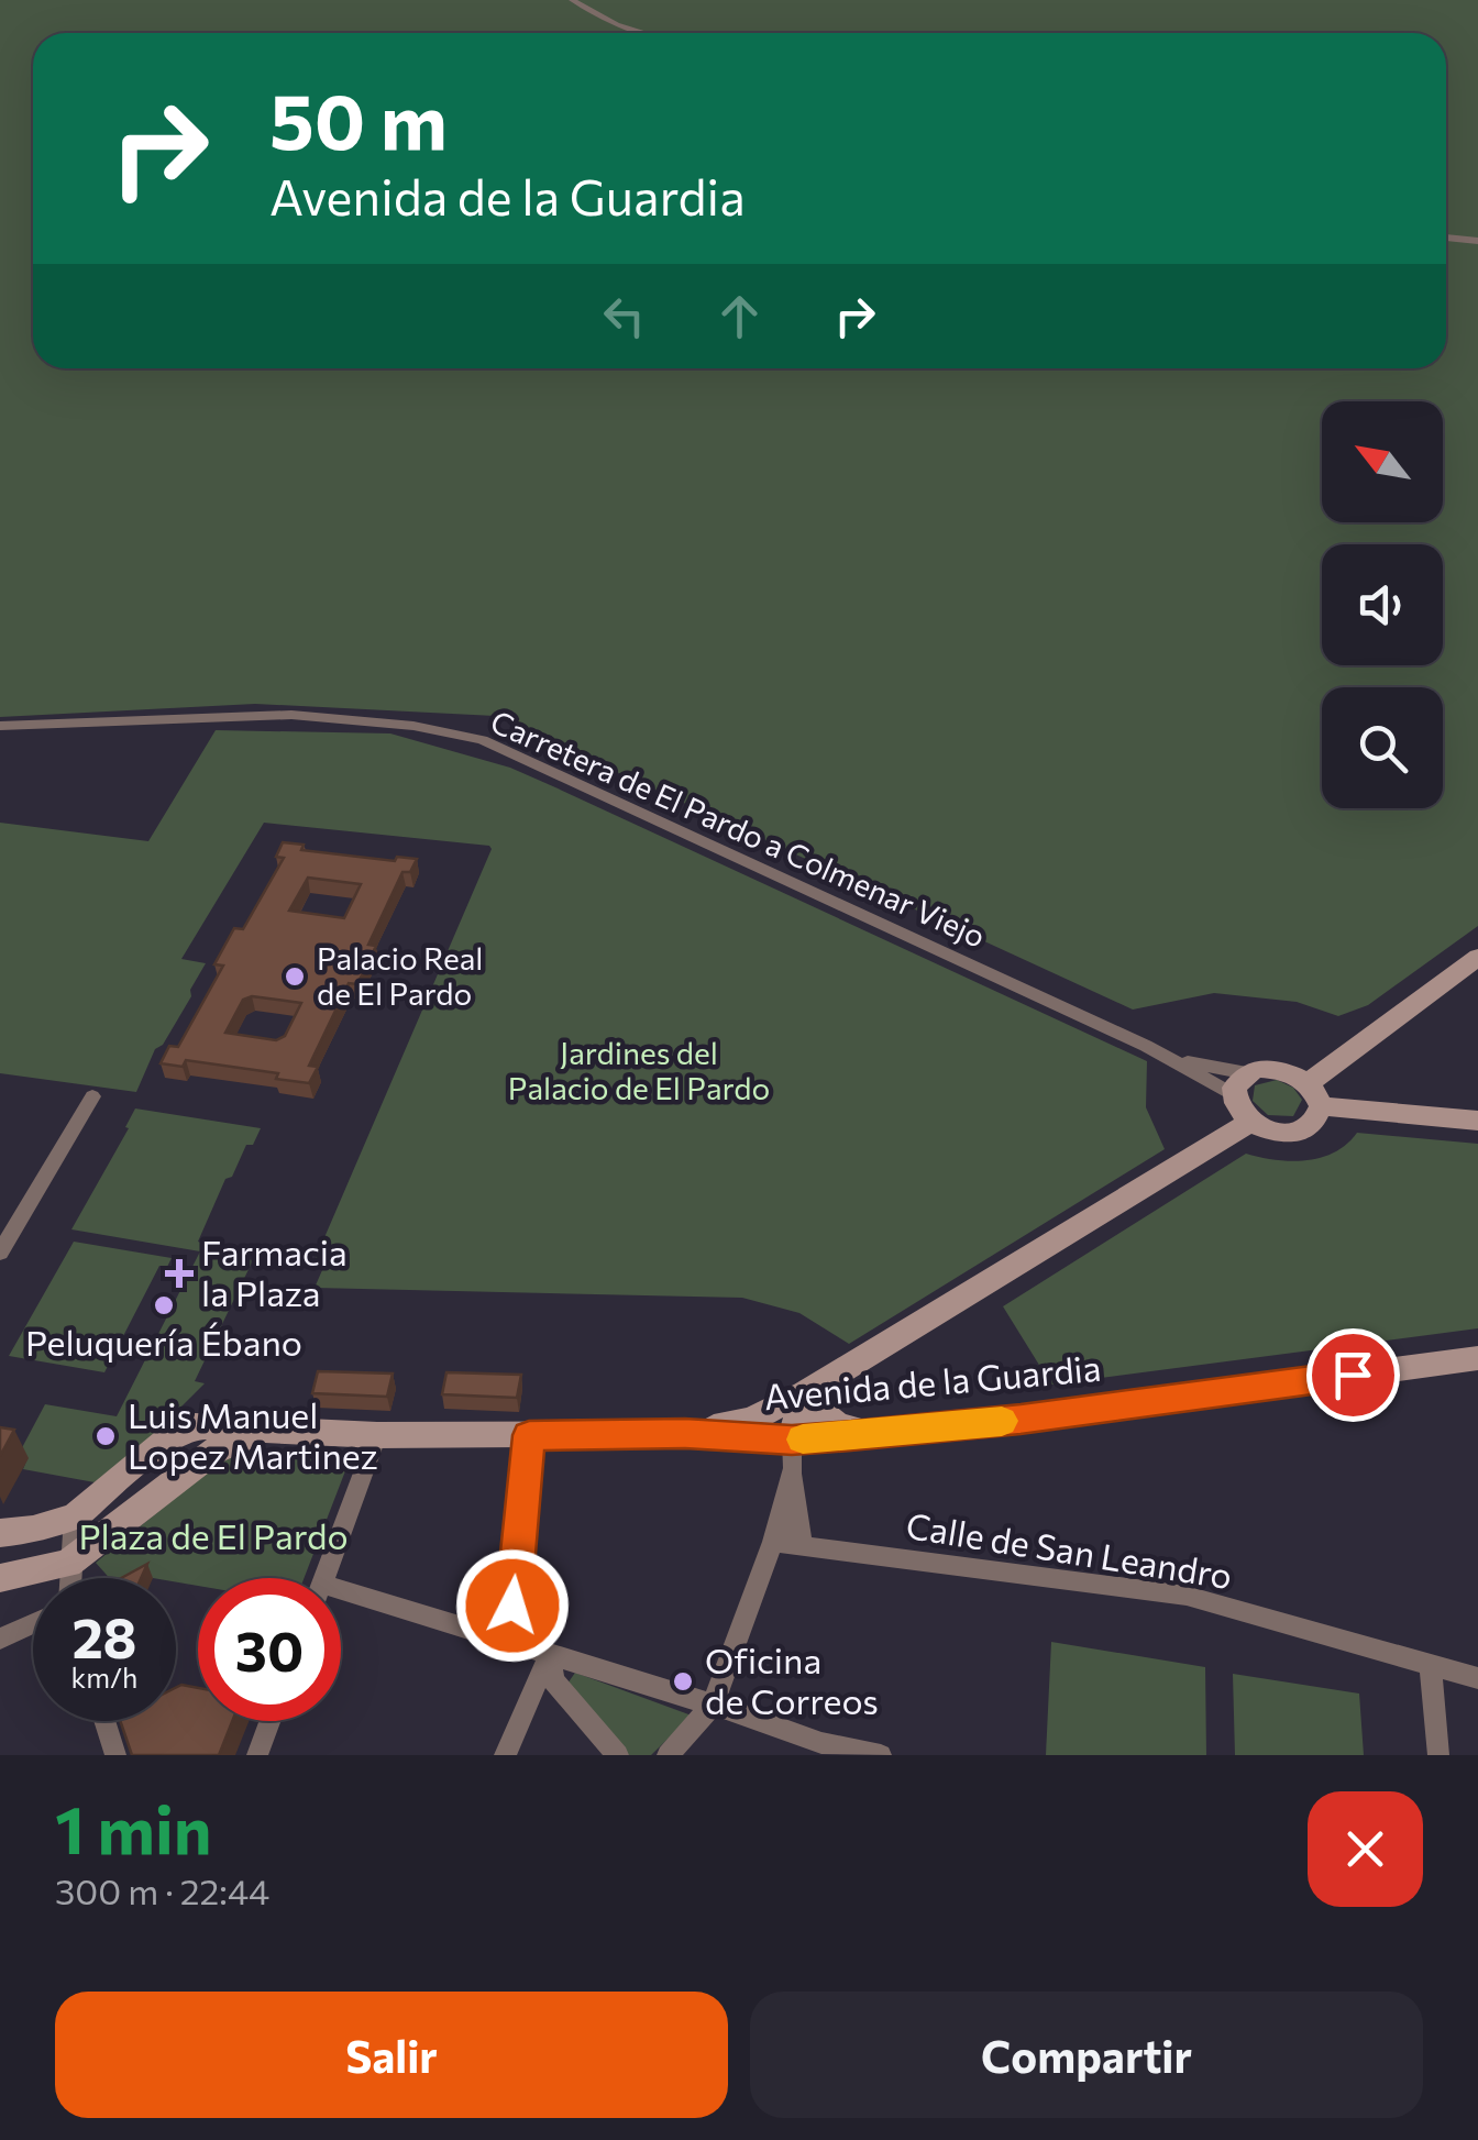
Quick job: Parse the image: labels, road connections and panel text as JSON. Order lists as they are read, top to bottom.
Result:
{
  "streets": {
    "street": ["Carretera de El Pardo a Colmenar Viejo", "Avenida de la Guardia", "Calle de San Leandro"]
  },
  "parks": ["Jardines del Palacio de El Pardo", "Plaza de El Pardo"],
  "places": {
    "other": [
      "Palacio Real de El Pardo",
      "Peluquería Ébano",
      "Luis Manuel Lopez Martinez",
      "Oficina de Correos"
    ],
    "health": ["Farmacia la Plaza"]
  },
  "north": "top left",
  "page": {
    "turn": ["50 m", "Avenida de la Guardia"],
    "speed": "28 km/h",
    "limit": "30",
    "heading": ["1 min", "300 m · 22:44"],
    "buttons": ["Salir", "Compartir"]
  }
}
